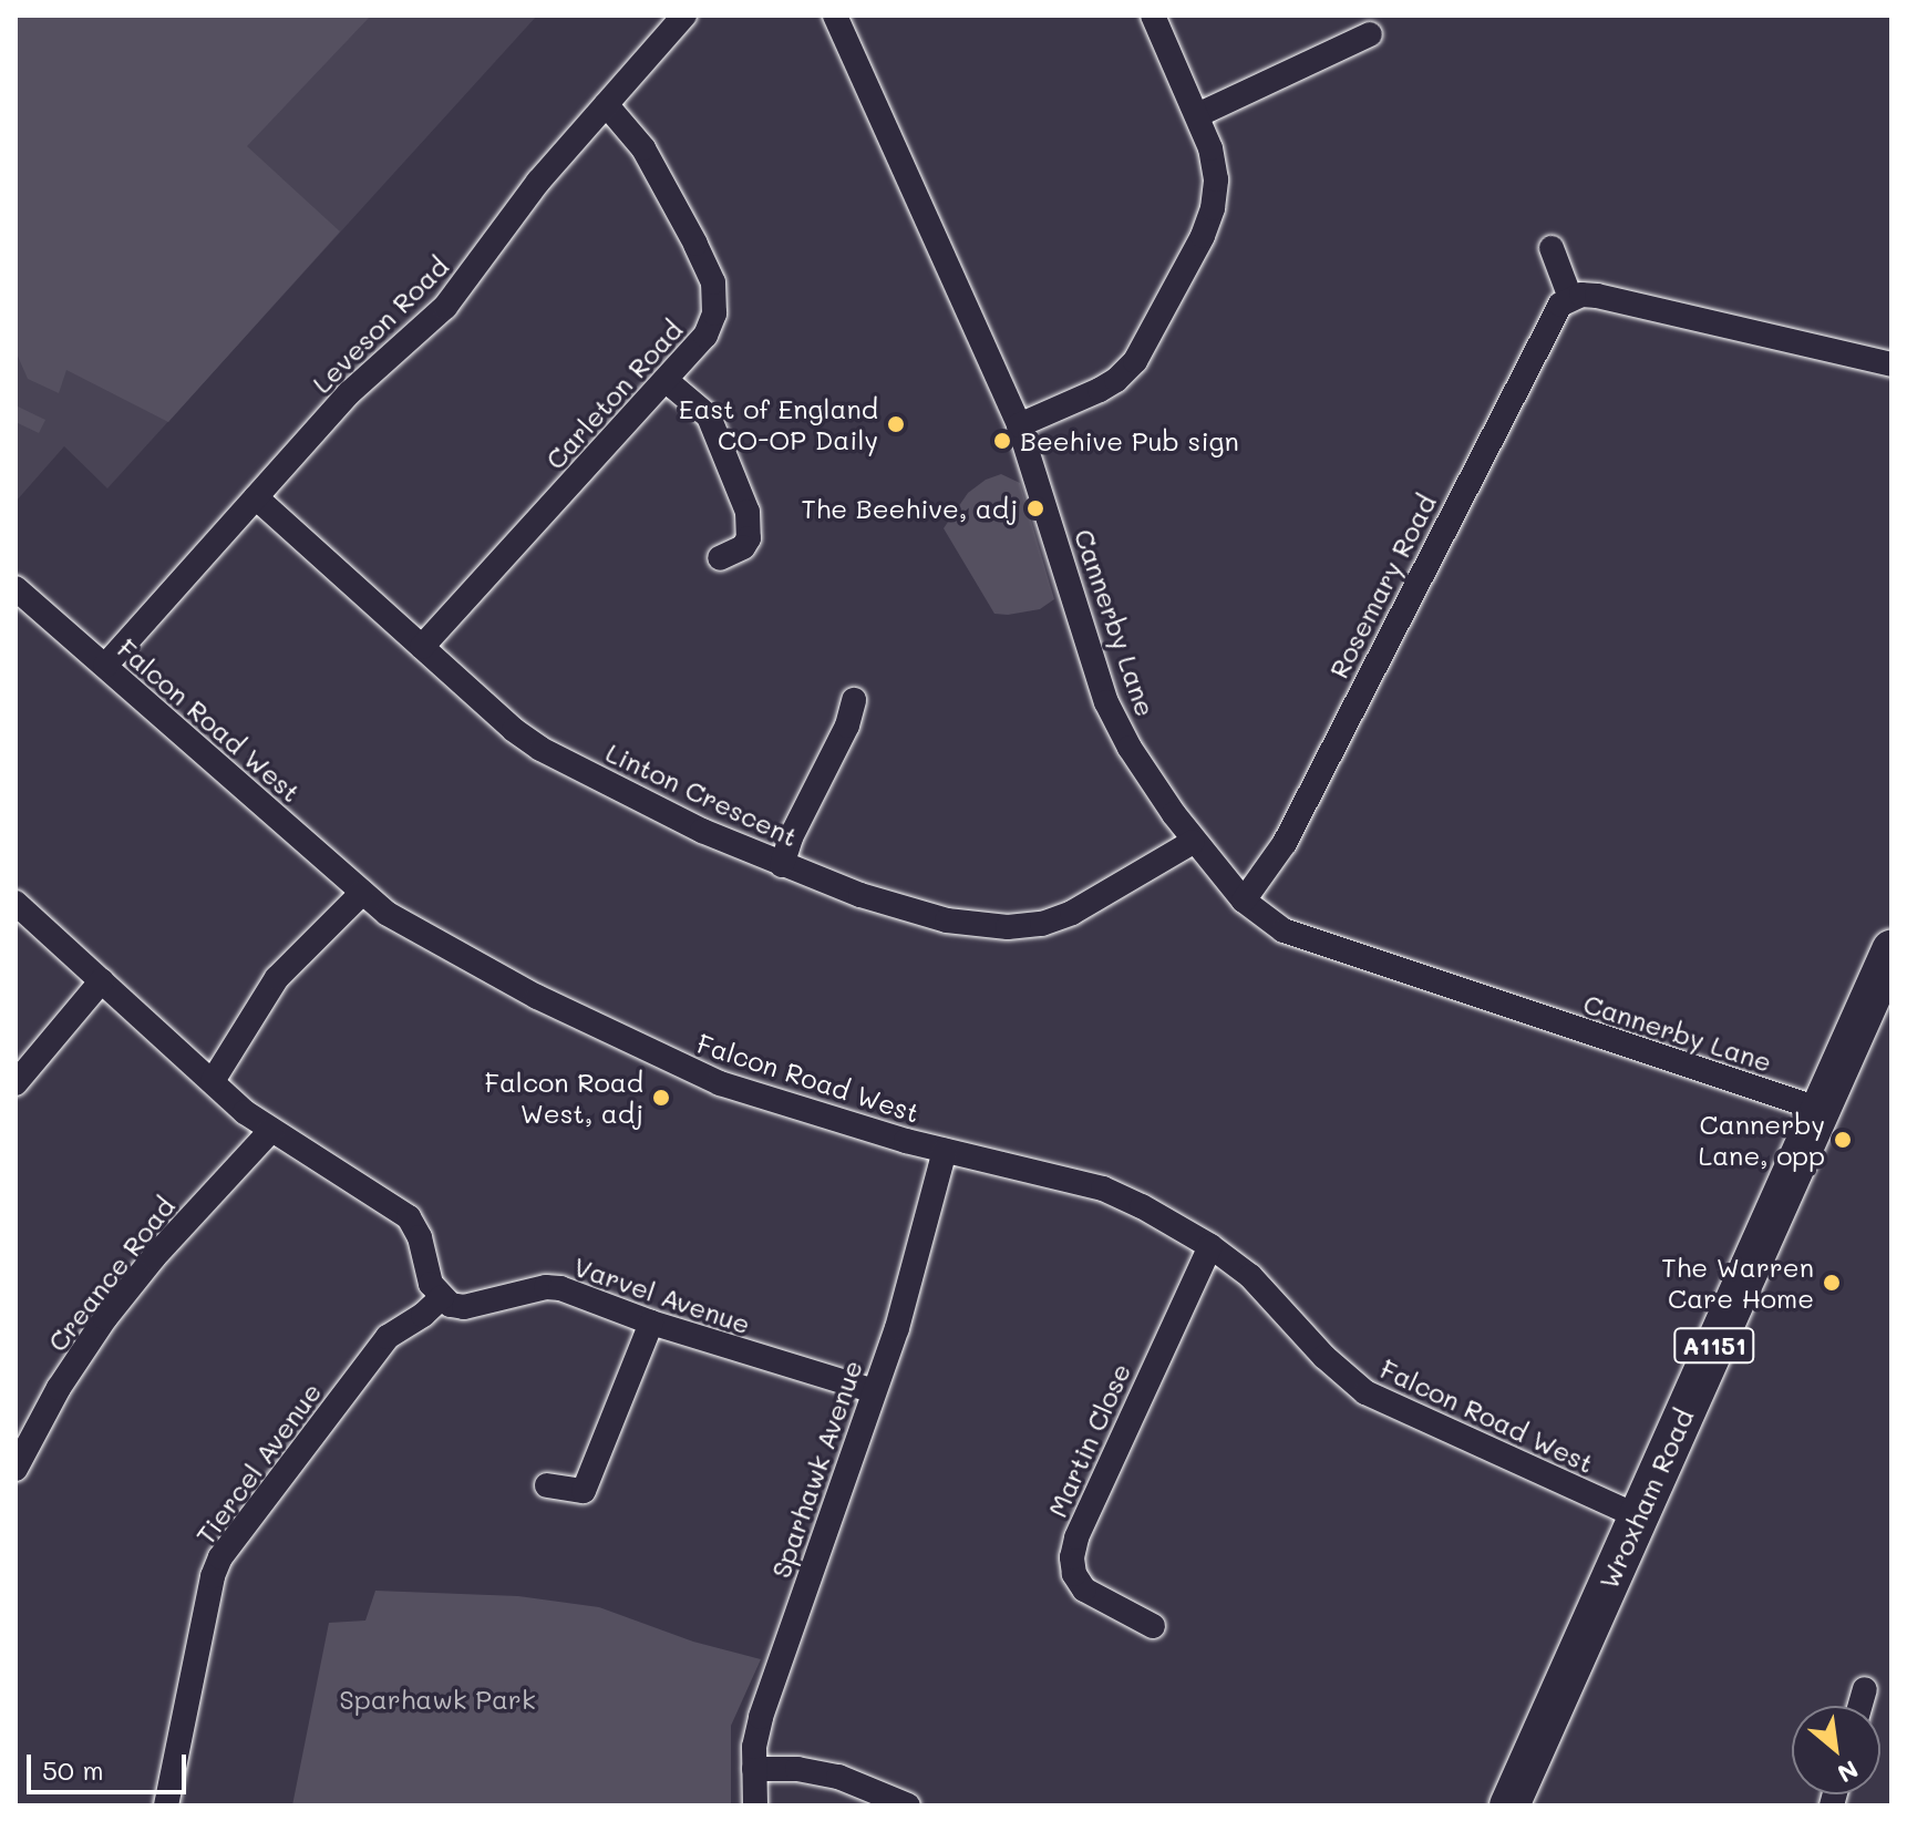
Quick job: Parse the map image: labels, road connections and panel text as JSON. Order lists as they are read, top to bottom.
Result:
{
  "streets": {
    "main road": ["A1151", "Wroxham Road"],
    "street": [
      "Leveson Road",
      "Carleton Road",
      "Rosemary Road",
      "Cannerby Lane",
      "Falcon Road West",
      "Linton Crescent",
      "Creance Road",
      "Varvel Avenue",
      "Martin Close",
      "Tiercel Avenue",
      "Sparhawk Avenue"
    ]
  },
  "crossings": [
    ["Leveson Road", "Carleton Road"],
    ["Leveson Road", "Falcon Road West"],
    ["Leveson Road", "Linton Crescent"],
    ["Carleton Road", "Linton Crescent"],
    ["Rosemary Road", "Cannerby Lane"],
    ["Cannerby Lane", "Linton Crescent"],
    ["Cannerby Lane", "Wroxham Road"],
    ["Falcon Road West", "Martin Close"],
    ["Falcon Road West", "Sparhawk Avenue"],
    ["Falcon Road West", "Wroxham Road"],
    ["Varvel Avenue", "Tiercel Avenue"],
    ["Varvel Avenue", "Sparhawk Avenue"]
  ],
  "parks": ["Sparhawk Park"],
  "places": [
    "East of England CO-OP Daily",
    "Beehive Pub sign",
    "The Beehive, adj",
    "Falcon Road West, adj",
    "Cannerby Lane, opp",
    "The Warren Care Home"
  ],
  "scale_bar": "50 m",
  "north": "bottom right"
}
